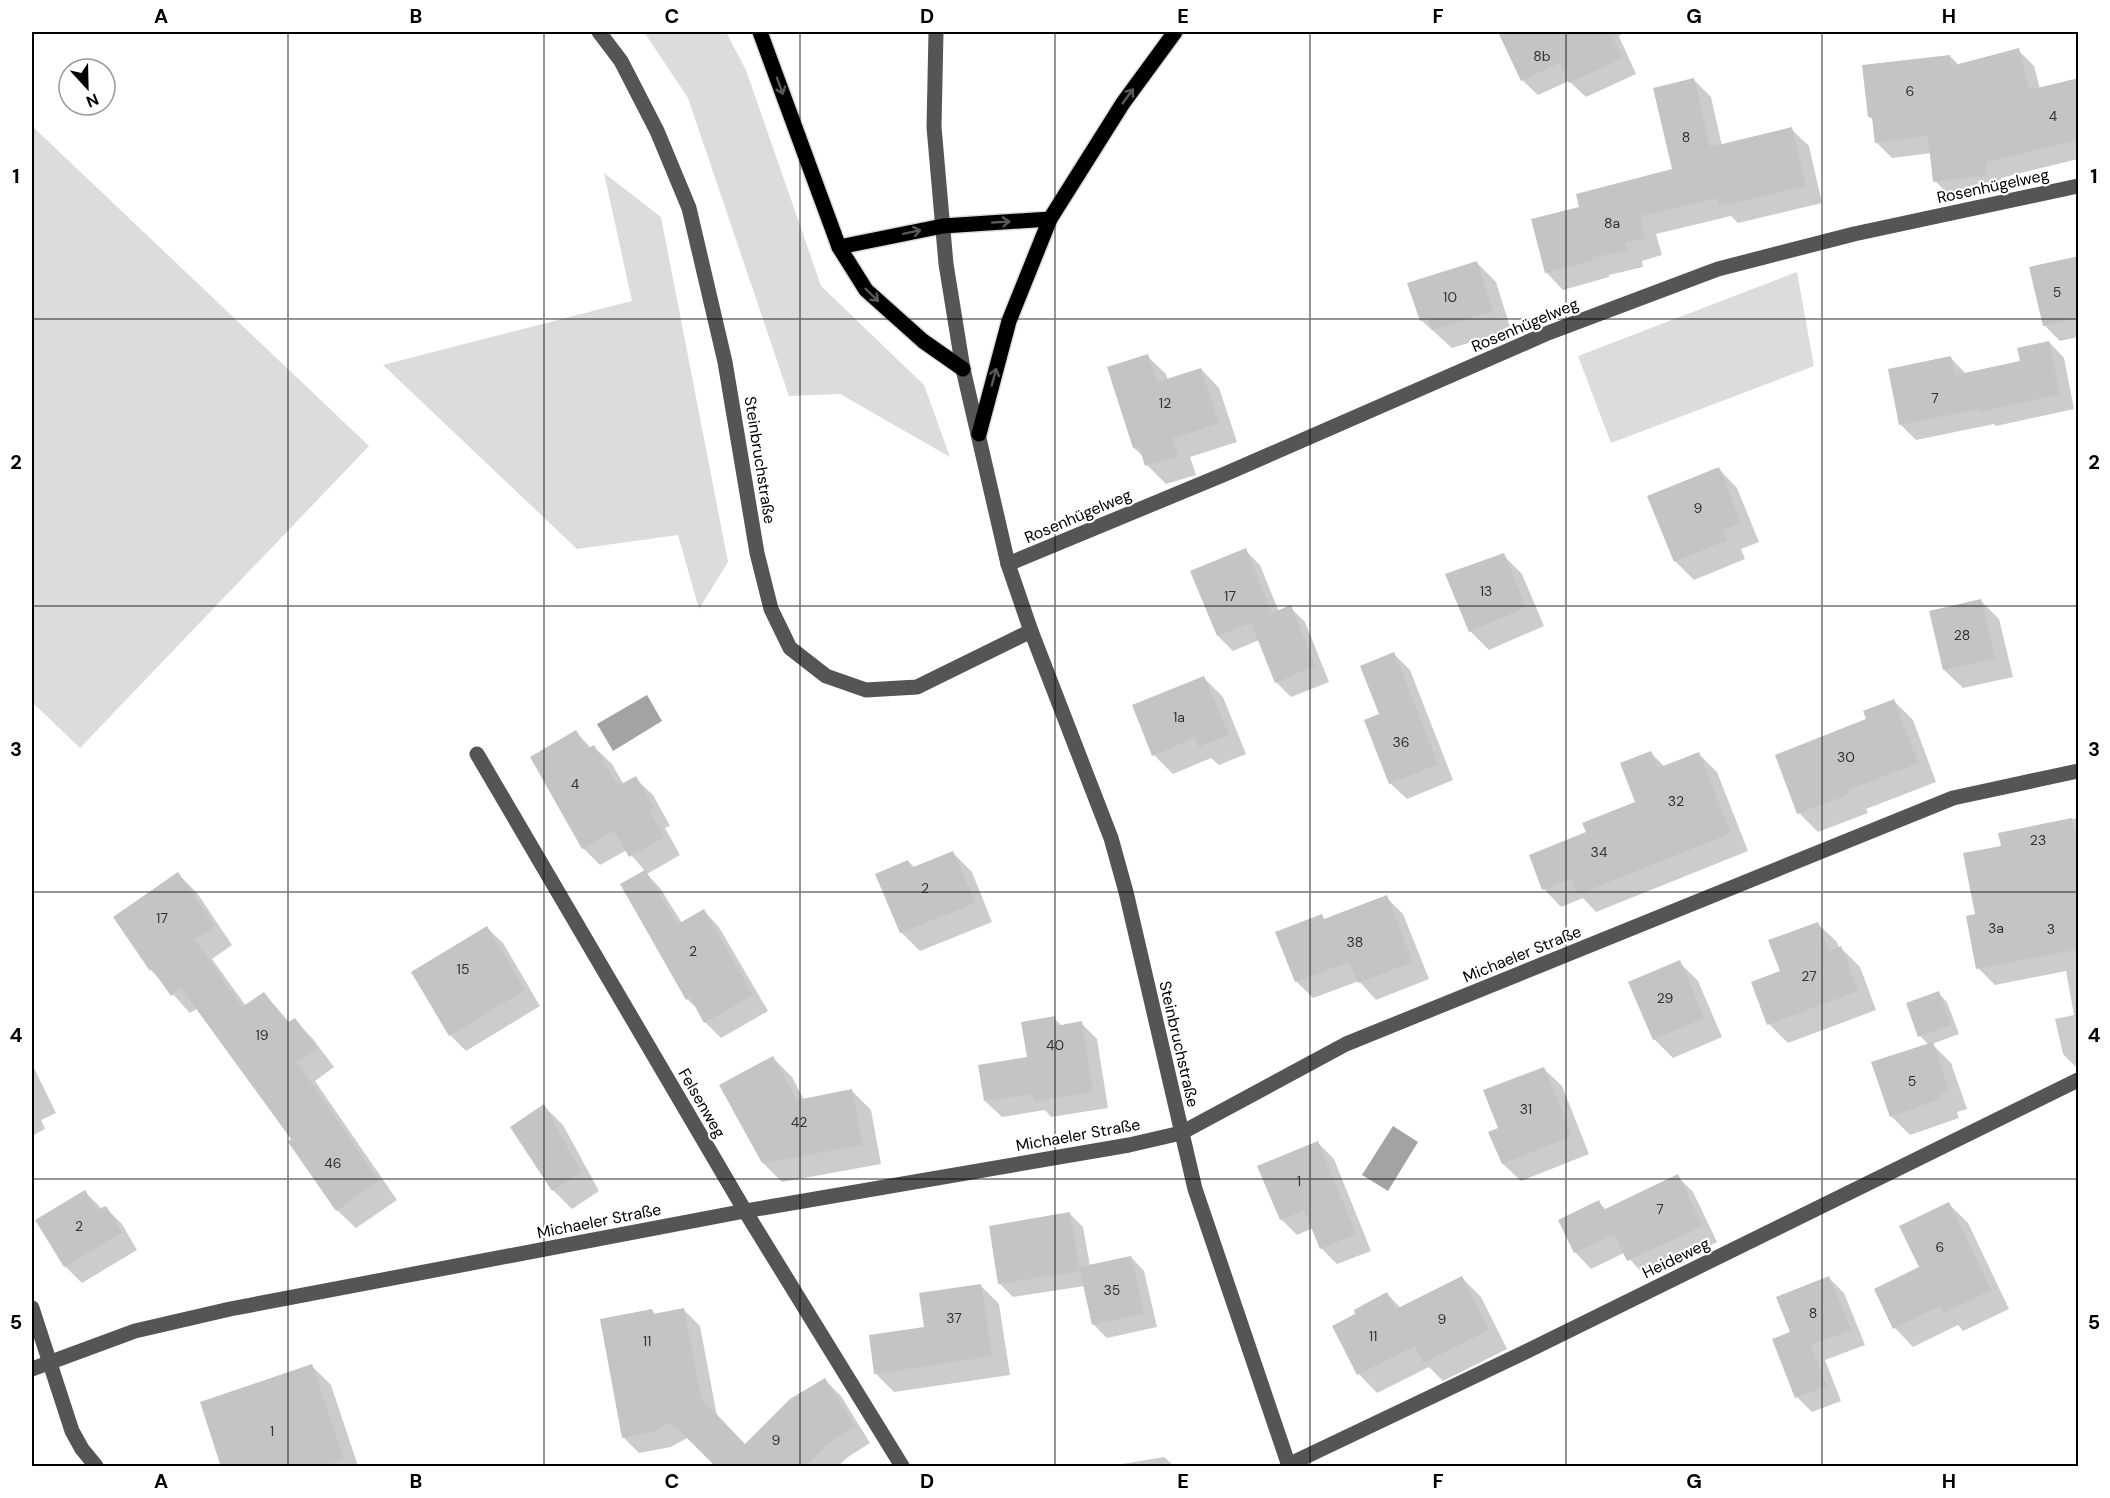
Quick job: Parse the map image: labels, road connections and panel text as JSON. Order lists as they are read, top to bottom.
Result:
{
  "streets": {
    "street": [
      "Rosenhügelweg",
      "Steinbruchstraße",
      "Michaeler Straße",
      "Felsenweg",
      "Heideweg"
    ]
  },
  "crossings": [
    ["Rosenhügelweg", "Steinbruchstraße"],
    ["Steinbruchstraße", "Michaeler Straße"],
    ["Steinbruchstraße", "Heideweg"],
    ["Michaeler Straße", "Felsenweg"]
  ],
  "house_numbers": [
    "8b",
    "6",
    "4",
    "8",
    "8a",
    "5",
    "10",
    "7",
    "12",
    "9",
    "13",
    "17",
    "28",
    "1a",
    "36",
    "30",
    "4",
    "32",
    "23",
    "34",
    "2",
    "17",
    "3a",
    "3",
    "38",
    "2",
    "15",
    "27",
    "29",
    "19",
    "40",
    "5",
    "31",
    "42",
    "46",
    "1",
    "7",
    "2",
    "6",
    "35",
    "8",
    "37",
    "9",
    "11",
    "11",
    "1",
    "9"
  ],
  "north": "bottom",
  "grid": {
    "columns": [
      "A",
      "B",
      "C",
      "D",
      "E",
      "F",
      "G",
      "H"
    ],
    "rows": [
      "1",
      "2",
      "3",
      "4",
      "5"
    ]
  }
}
